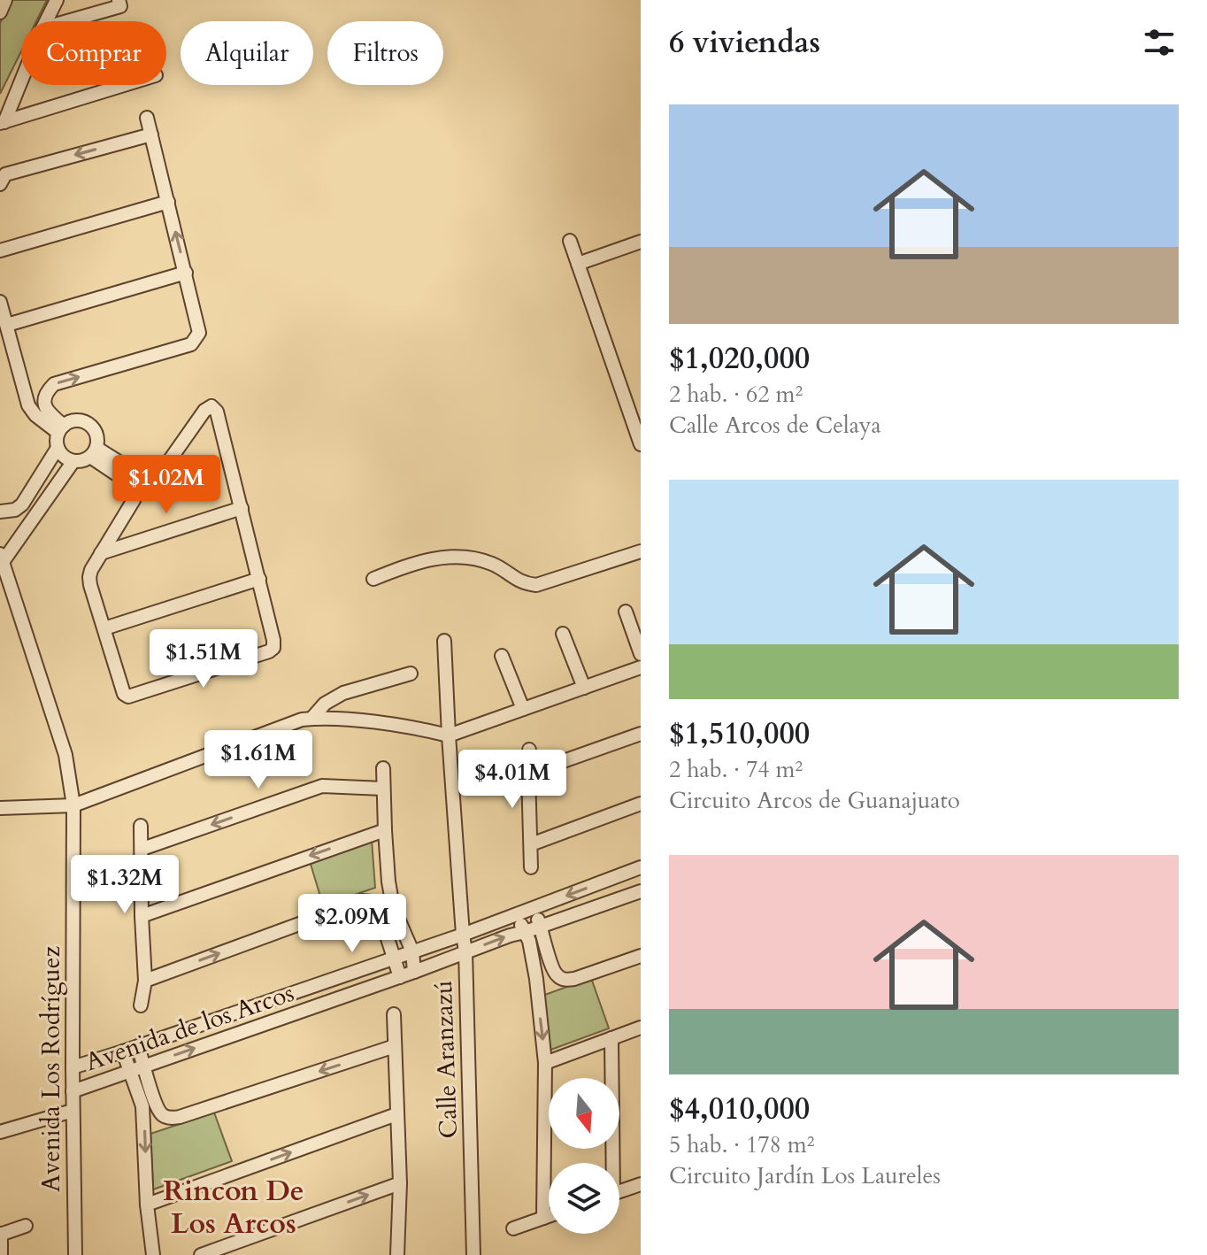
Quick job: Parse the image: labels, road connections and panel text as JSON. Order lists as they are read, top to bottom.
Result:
{
  "streets": {
    "street": ["Avenida de los Arcos", "Calle Aranzazú", "Avenida Los Rodríguez"]
  },
  "crossings": [
    ["Avenida de los Arcos", "Calle Aranzazú"],
    ["Avenida de los Arcos", "Avenida Los Rodríguez"]
  ],
  "districts": ["Rincon De Los Arcos"],
  "north": "bottom",
  "page": {
    "heading": "6 viviendas",
    "chip": ["Comprar", "Alquilar", "Filtros"],
    "list": [
      {
        "name": "$1,020,000",
        "note": "2 hab. · 62 m² · Calle Arcos de Celaya"
      },
      {
        "name": "$1,510,000",
        "note": "2 hab. · 74 m² · Circuito Arcos de Guanajuato"
      },
      {
        "name": "$4,010,000",
        "note": "5 hab. · 178 m² · Circuito Jardín Los Laureles"
      }
    ],
    "price": [
      "$1.02M",
      "$1.51M",
      "$1.61M",
      "$4.01M",
      "$1.32M",
      "$2.09M"
    ]
  }
}
